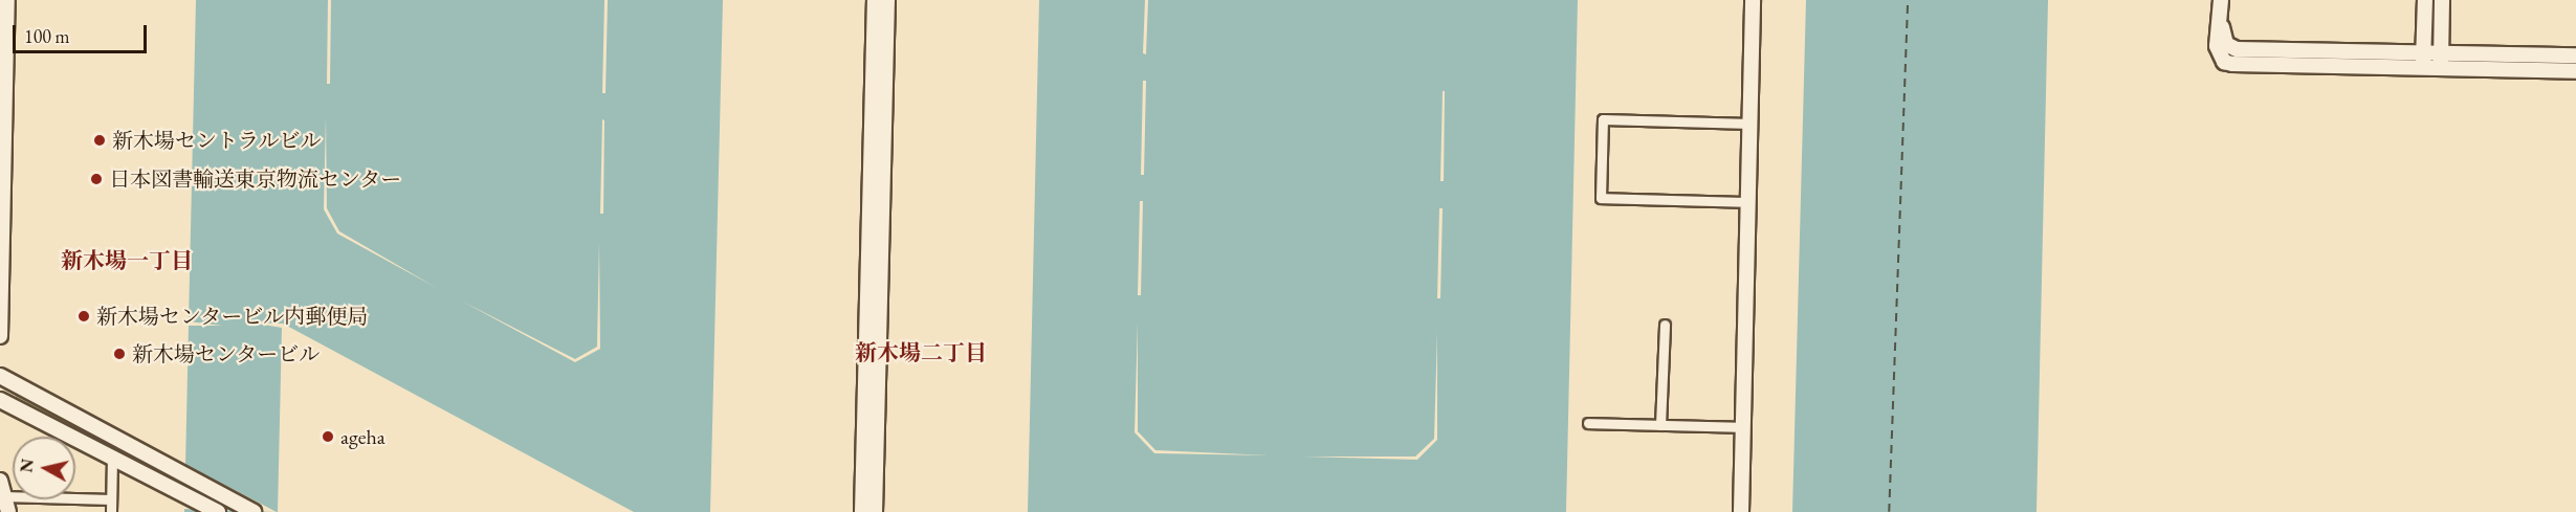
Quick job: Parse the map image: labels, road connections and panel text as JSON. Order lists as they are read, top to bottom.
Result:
{
  "districts": ["新木場一丁目", "新木場二丁目"],
  "places": [
    "新木場セントラルビル",
    "日本図書輸送東京物流センター",
    "新木場センタービル内郵便局",
    "新木場センタービル",
    "ageha"
  ],
  "scale_bar": "100 m",
  "north": "left"
}
